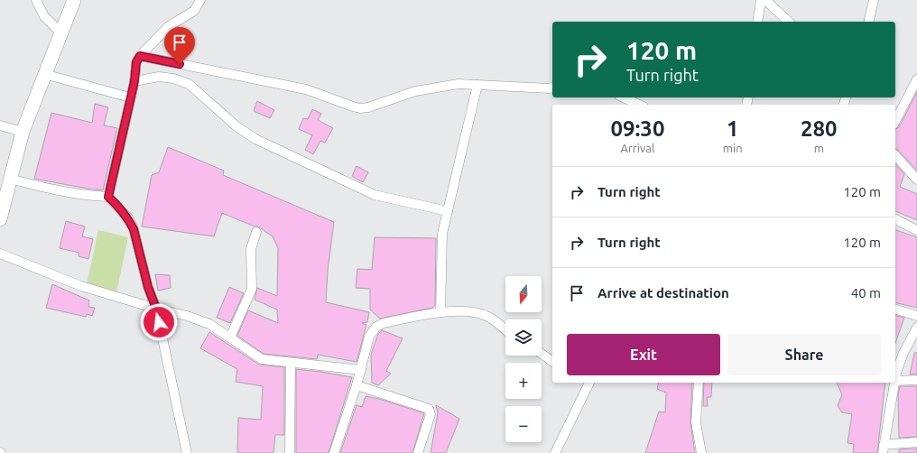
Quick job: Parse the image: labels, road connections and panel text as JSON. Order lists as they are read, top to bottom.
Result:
{
  "north": "bottom",
  "page": {
    "turn": ["120 m", "Turn right"],
    "eta": [
      "09:30",
      "Arrival",
      "1",
      "min",
      "280",
      "m"
    ],
    "list": [
      {
        "name": "Turn right",
        "value": "120 m"
      },
      {
        "name": "Turn right",
        "value": "120 m"
      },
      {
        "name": "Arrive at destination",
        "value": "40 m"
      }
    ],
    "map_buttons": ["+", "−"],
    "buttons": ["Exit", "Share"]
  }
}
